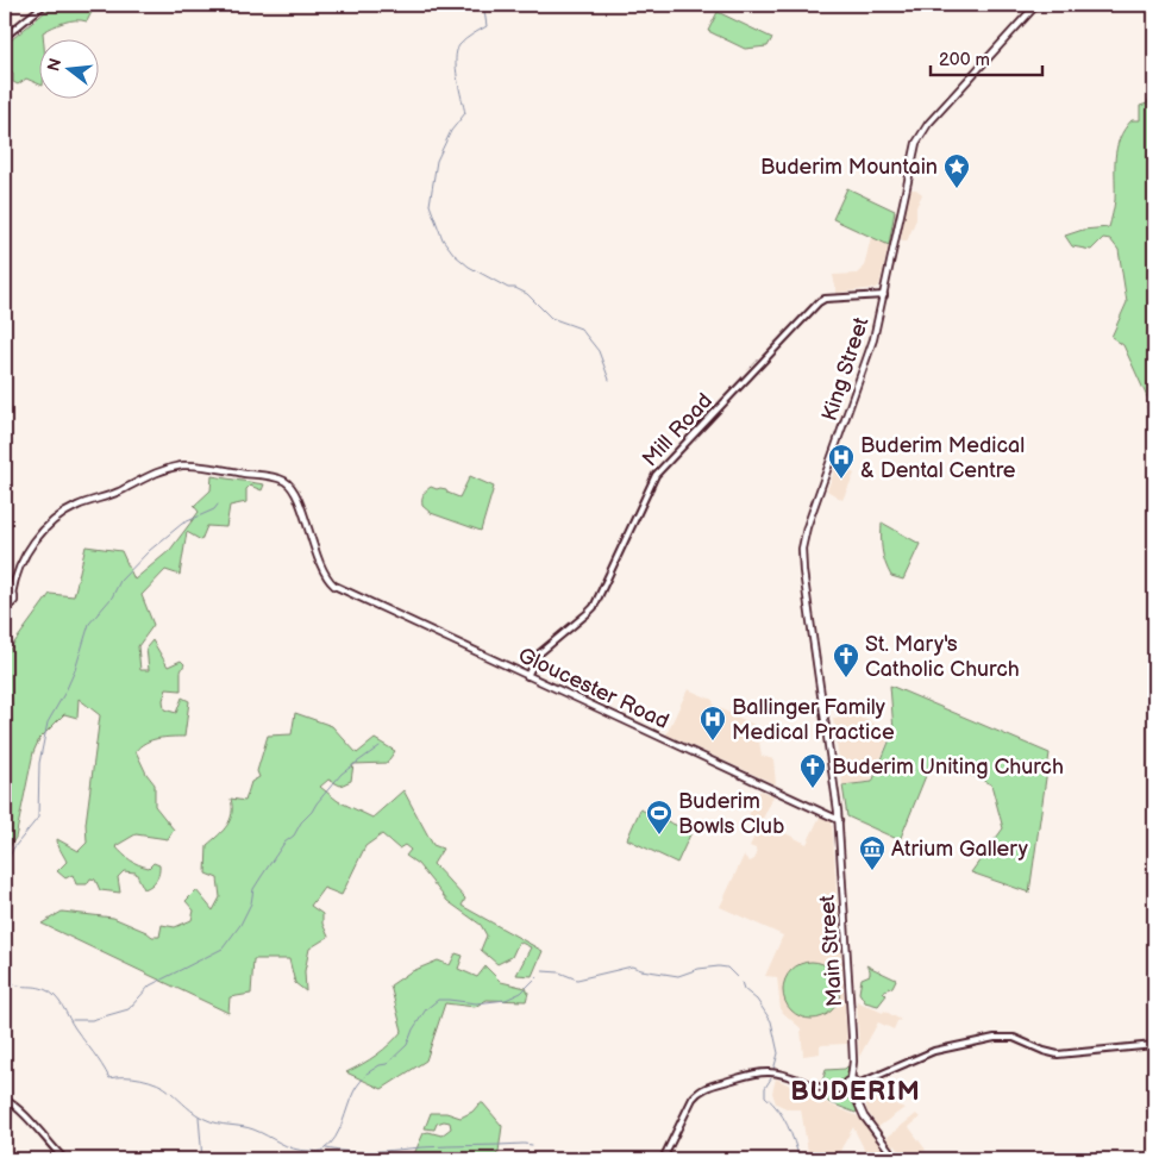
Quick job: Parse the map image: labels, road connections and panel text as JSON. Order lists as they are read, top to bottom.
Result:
{
  "streets": {
    "main road": ["King Street", "Gloucester Road", "Main Street"],
    "street": ["Mill Road"]
  },
  "crossings": [
    ["King Street", "Mill Road"],
    ["King Street", "Gloucester Road"],
    ["King Street", "Main Street"],
    ["Mill Road", "Gloucester Road"],
    ["Gloucester Road", "Main Street"]
  ],
  "districts": ["BUDERIM"],
  "places": {
    "place": ["Buderim Mountain"],
    "hospital": ["Buderim Medical & Dental Centre", "Ballinger Family Medical Practice"],
    "church": ["St. Mary's Catholic Church", "Buderim Uniting Church"],
    "sports": ["Buderim Bowls Club"],
    "museum": ["Atrium Gallery"]
  },
  "scale_bar": "200 m",
  "north": "left"
}
